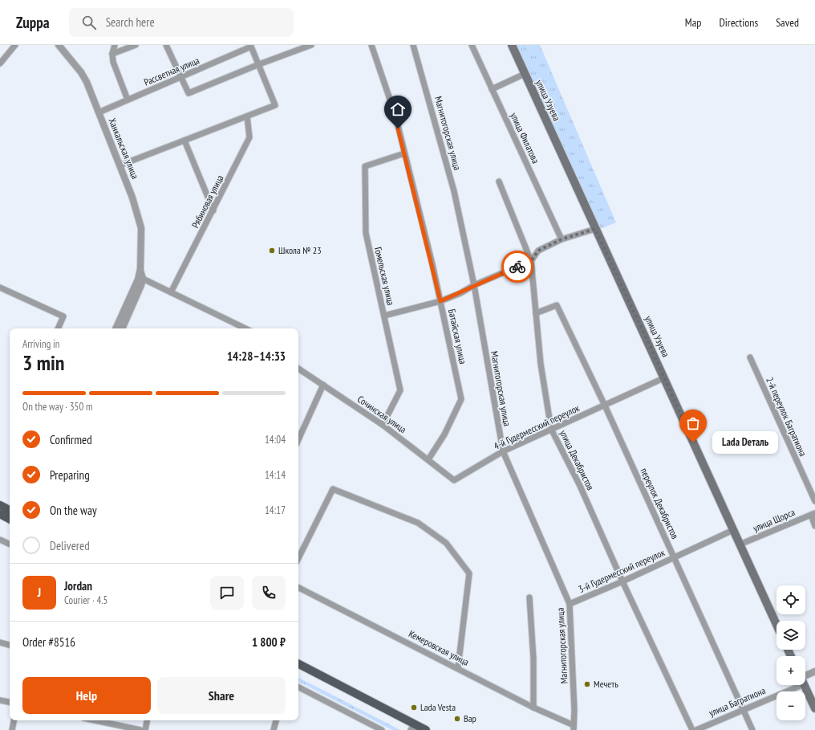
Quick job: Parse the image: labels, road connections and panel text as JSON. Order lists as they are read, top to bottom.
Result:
{
  "streets": {
    "main road": ["улица Узуева"],
    "street": [
      "Рассветная улица",
      "Магнитогорская улица",
      "улица Филатова",
      "Ханкальская улица",
      "Рябиновая улица",
      "Гомельская улица",
      "Батайская улица",
      "Сочинская улица",
      "2-й переулок Багратиона",
      "4-й Гудермесский переулок",
      "улица Декабристов",
      "переулок Декабристов",
      "улица Щорса",
      "3-й Гудермесский переулок",
      "Кемеровская улица",
      "улица Багратиона"
    ]
  },
  "crossings": [
    ["Рассветная улица", "Ханкальская улица"],
    ["улица Узуева", "4-й Гудермесский переулок"],
    ["улица Узуева", "улица Щорса"],
    ["улица Узуева", "3-й Гудермесский переулок"],
    ["Магнитогорская улица", "4-й Гудермесский переулок"],
    ["Магнитогорская улица", "3-й Гудермесский переулок"],
    ["Магнитогорская улица", "Кемеровская улица"],
    ["Гомельская улица", "Батайская улица"],
    ["Гомельская улица", "Сочинская улица"],
    ["Батайская улица", "Сочинская улица"],
    ["Сочинская улица", "4-й Гудермесский переулок"],
    ["4-й Гудермесский переулок", "улица Декабристов"],
    ["4-й Гудермесский переулок", "переулок Декабристов"],
    ["улица Декабристов", "переулок Декабристов"],
    ["улица Декабристов", "3-й Гудермесский переулок"],
    ["переулок Декабристов", "3-й Гудермесский переулок"],
    ["переулок Декабристов", "улица Багратиона"]
  ],
  "places": [
    "Школа № 23",
    "Lada Dеталь",
    "Мечеть",
    "Lada Vesta",
    "Вар"
  ],
  "page": {
    "header": "Zuppa",
    "search": "Search here",
    "nav": ["Map", "Directions", "Saved"],
    "heading": ["3 min", "Arriving in", "14:28–14:33"],
    "panel": [
      "Jordan",
      "Courier · 4.5",
      "Order #8516",
      "1 800 ₽"
    ],
    "bar": "On the way · 350 m",
    "list": [
      ["Confirmed", "14:04"],
      ["Preparing", "14:14"],
      ["On the way", "14:17"],
      "Delivered"
    ],
    "bubble": "Lada Dеталь",
    "round": "J",
    "map_buttons": ["+", "−"],
    "buttons": ["Help", "Share"]
  }
}
